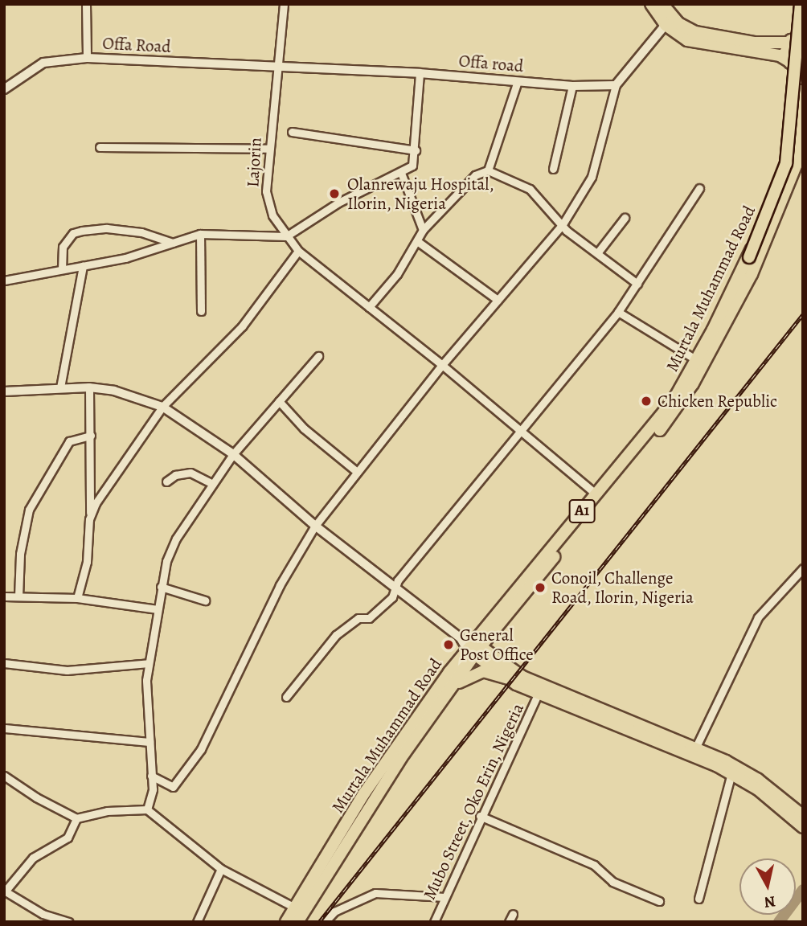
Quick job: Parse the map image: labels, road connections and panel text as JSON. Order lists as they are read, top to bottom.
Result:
{
  "streets": {
    "main road": ["Murtala Muhammad Road", "A1"],
    "street": [
      "Offa Road",
      "Offa road",
      "Lajorin",
      "Mubo Street, Oko Erin, Nigeria"
    ]
  },
  "crossings": [
    ["Offa Road", "Offa road"],
    ["Offa Road", "Lajorin"],
    ["Offa road", "Lajorin"],
    ["Lajorin", "Murtala Muhammad Road"],
    ["Murtala Muhammad Road", "A1"]
  ],
  "places": [
    "Olanrewaju Hospital, Ilorin, Nigeria",
    "Chicken Republic",
    "Conoil, Challenge Road, Ilorin, Nigeria",
    "General Post Office"
  ],
  "north": "bottom"
}
